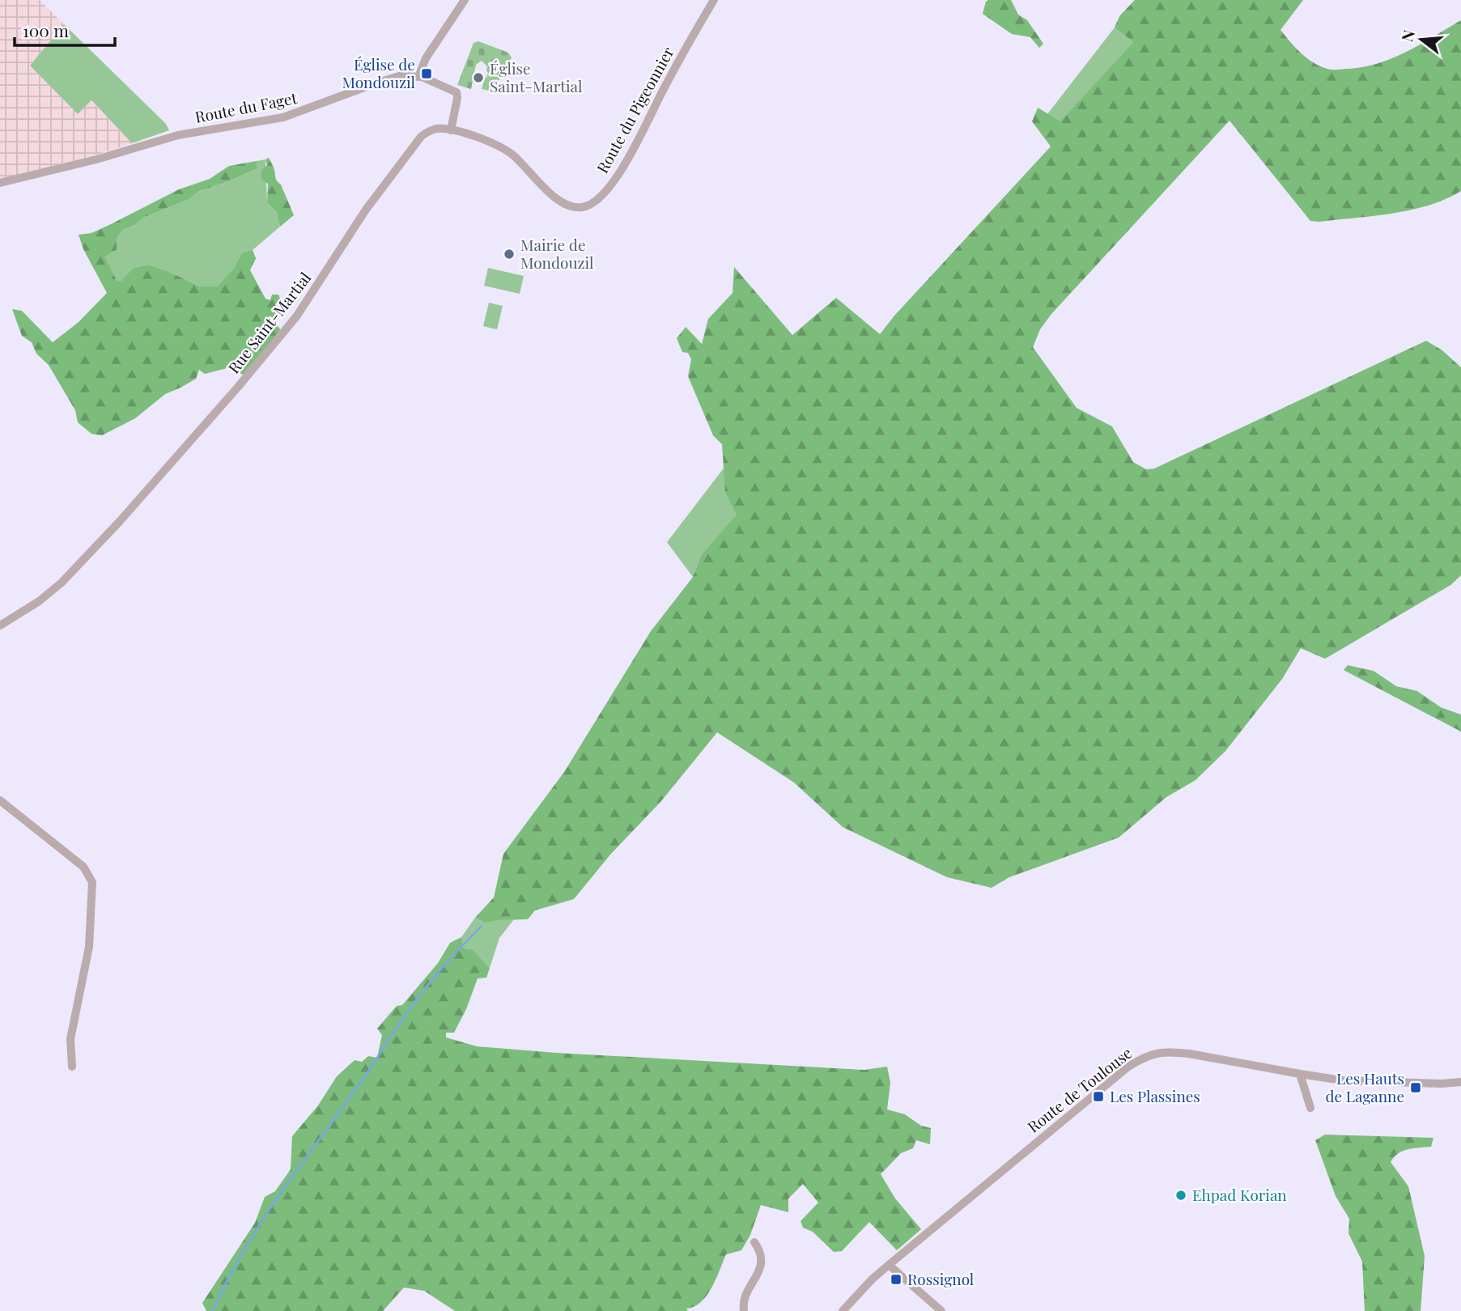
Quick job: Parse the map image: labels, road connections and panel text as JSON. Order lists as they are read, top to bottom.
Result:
{
  "streets": {
    "street": [
      "Route du Faget",
      "Route du Pigeonnier",
      "Rue Saint-Martial",
      "Route de Toulouse"
    ]
  },
  "crossings": [
    ["Route du Pigeonnier", "Rue Saint-Martial"]
  ],
  "places": {
    "transit": [
      "Église de Mondouzil",
      "Les Hauts de Laganne",
      "Les Plassines",
      "Rossignol"
    ],
    "other": ["Église Saint-Martial", "Mairie de Mondouzil", "Ehpad Korian"]
  },
  "scale_bar": "100 m",
  "north": "left"
}
